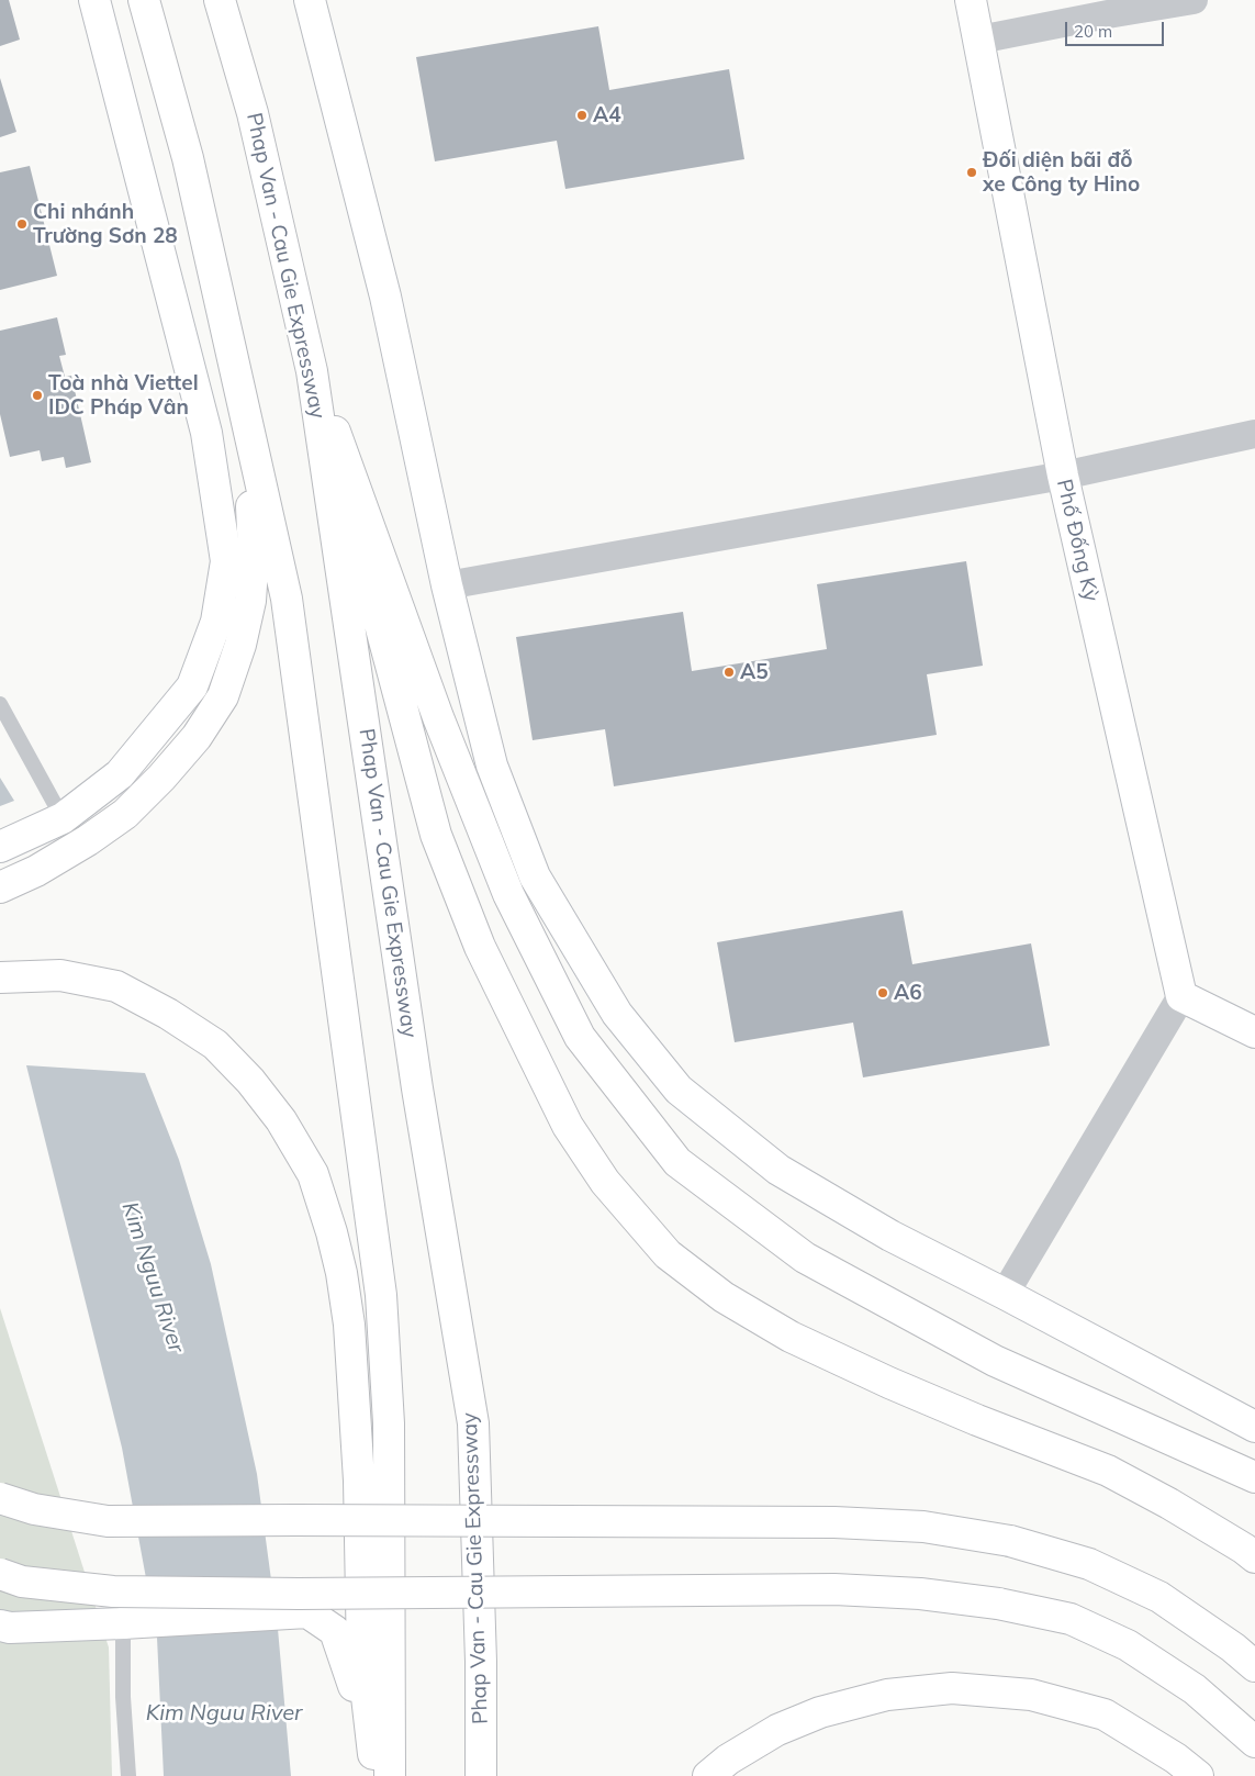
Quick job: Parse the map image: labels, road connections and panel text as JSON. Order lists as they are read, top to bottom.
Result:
{
  "streets": {
    "main road": ["Phap Van - Cau Gie Expressway", "Phố Đống Kỳ"]
  },
  "water": ["Kim Nguu River"],
  "places": [
    "A4",
    "Đối diện bãi đỗ xe Công ty Hino",
    "Chi nhánh Trường Sơn 28",
    "Toà nhà Viettel IDC Pháp Vân",
    "A5",
    "A6"
  ],
  "scale_bar": "20 m"
}
